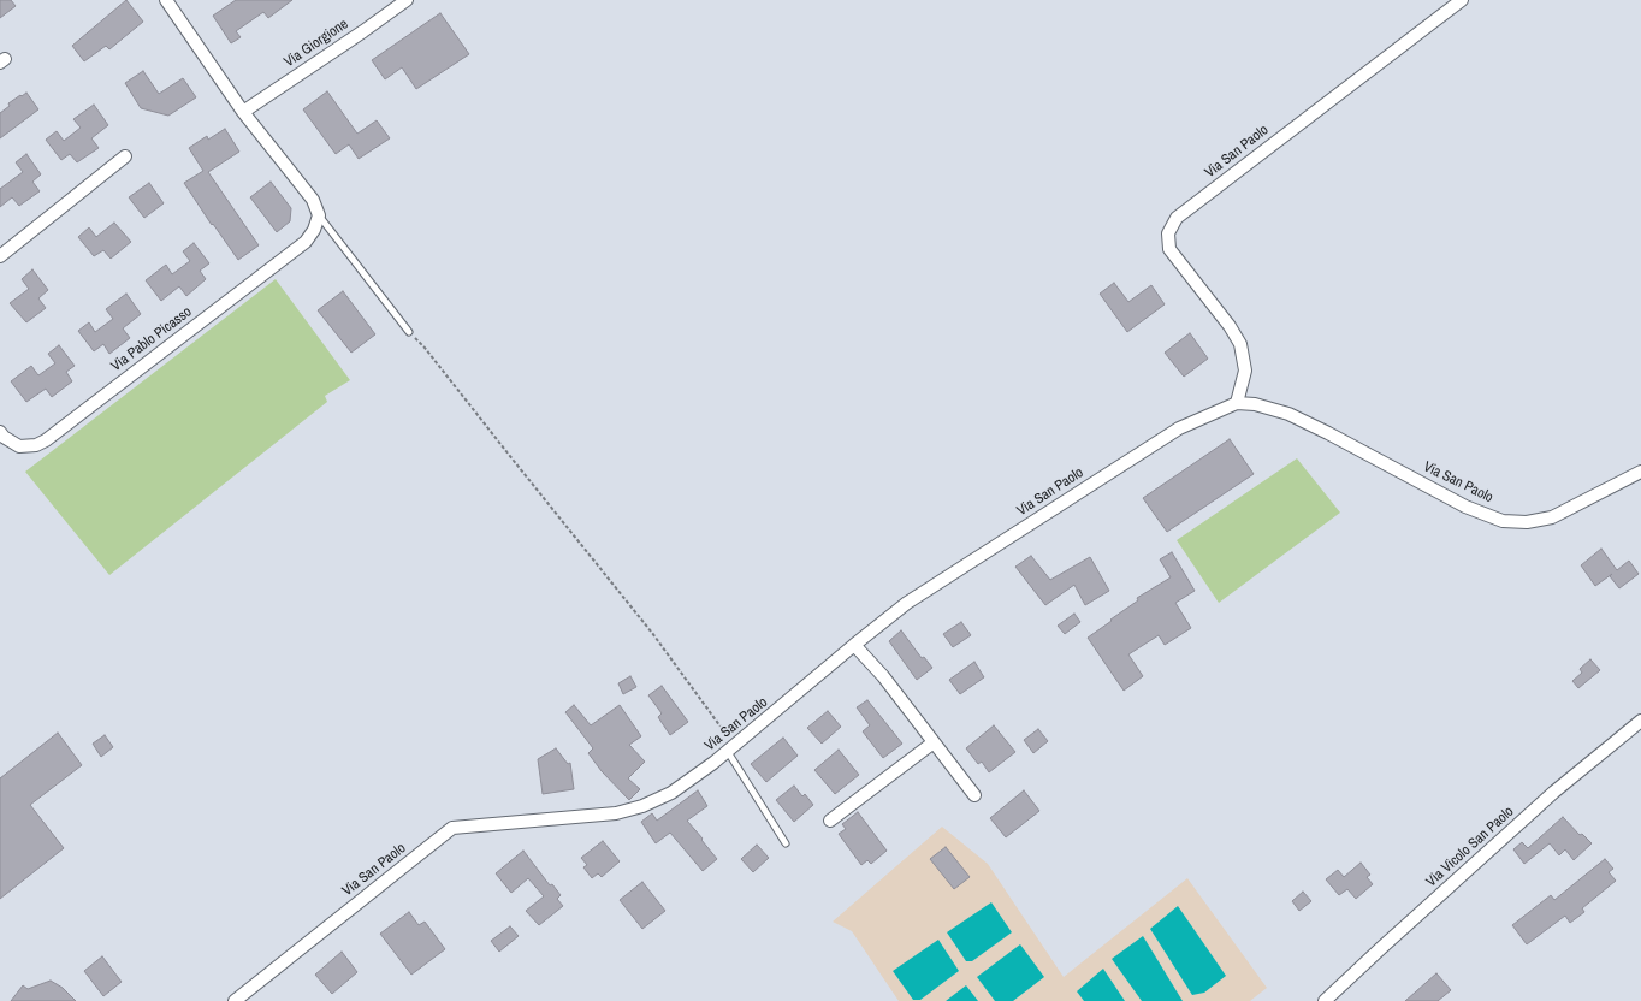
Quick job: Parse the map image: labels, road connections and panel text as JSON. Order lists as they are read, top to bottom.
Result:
{
  "streets": {
    "street": [
      "Via Giorgione",
      "Via San Paolo",
      "Via Pablo Picasso",
      "Via Vicolo San Paolo"
    ]
  }
}
